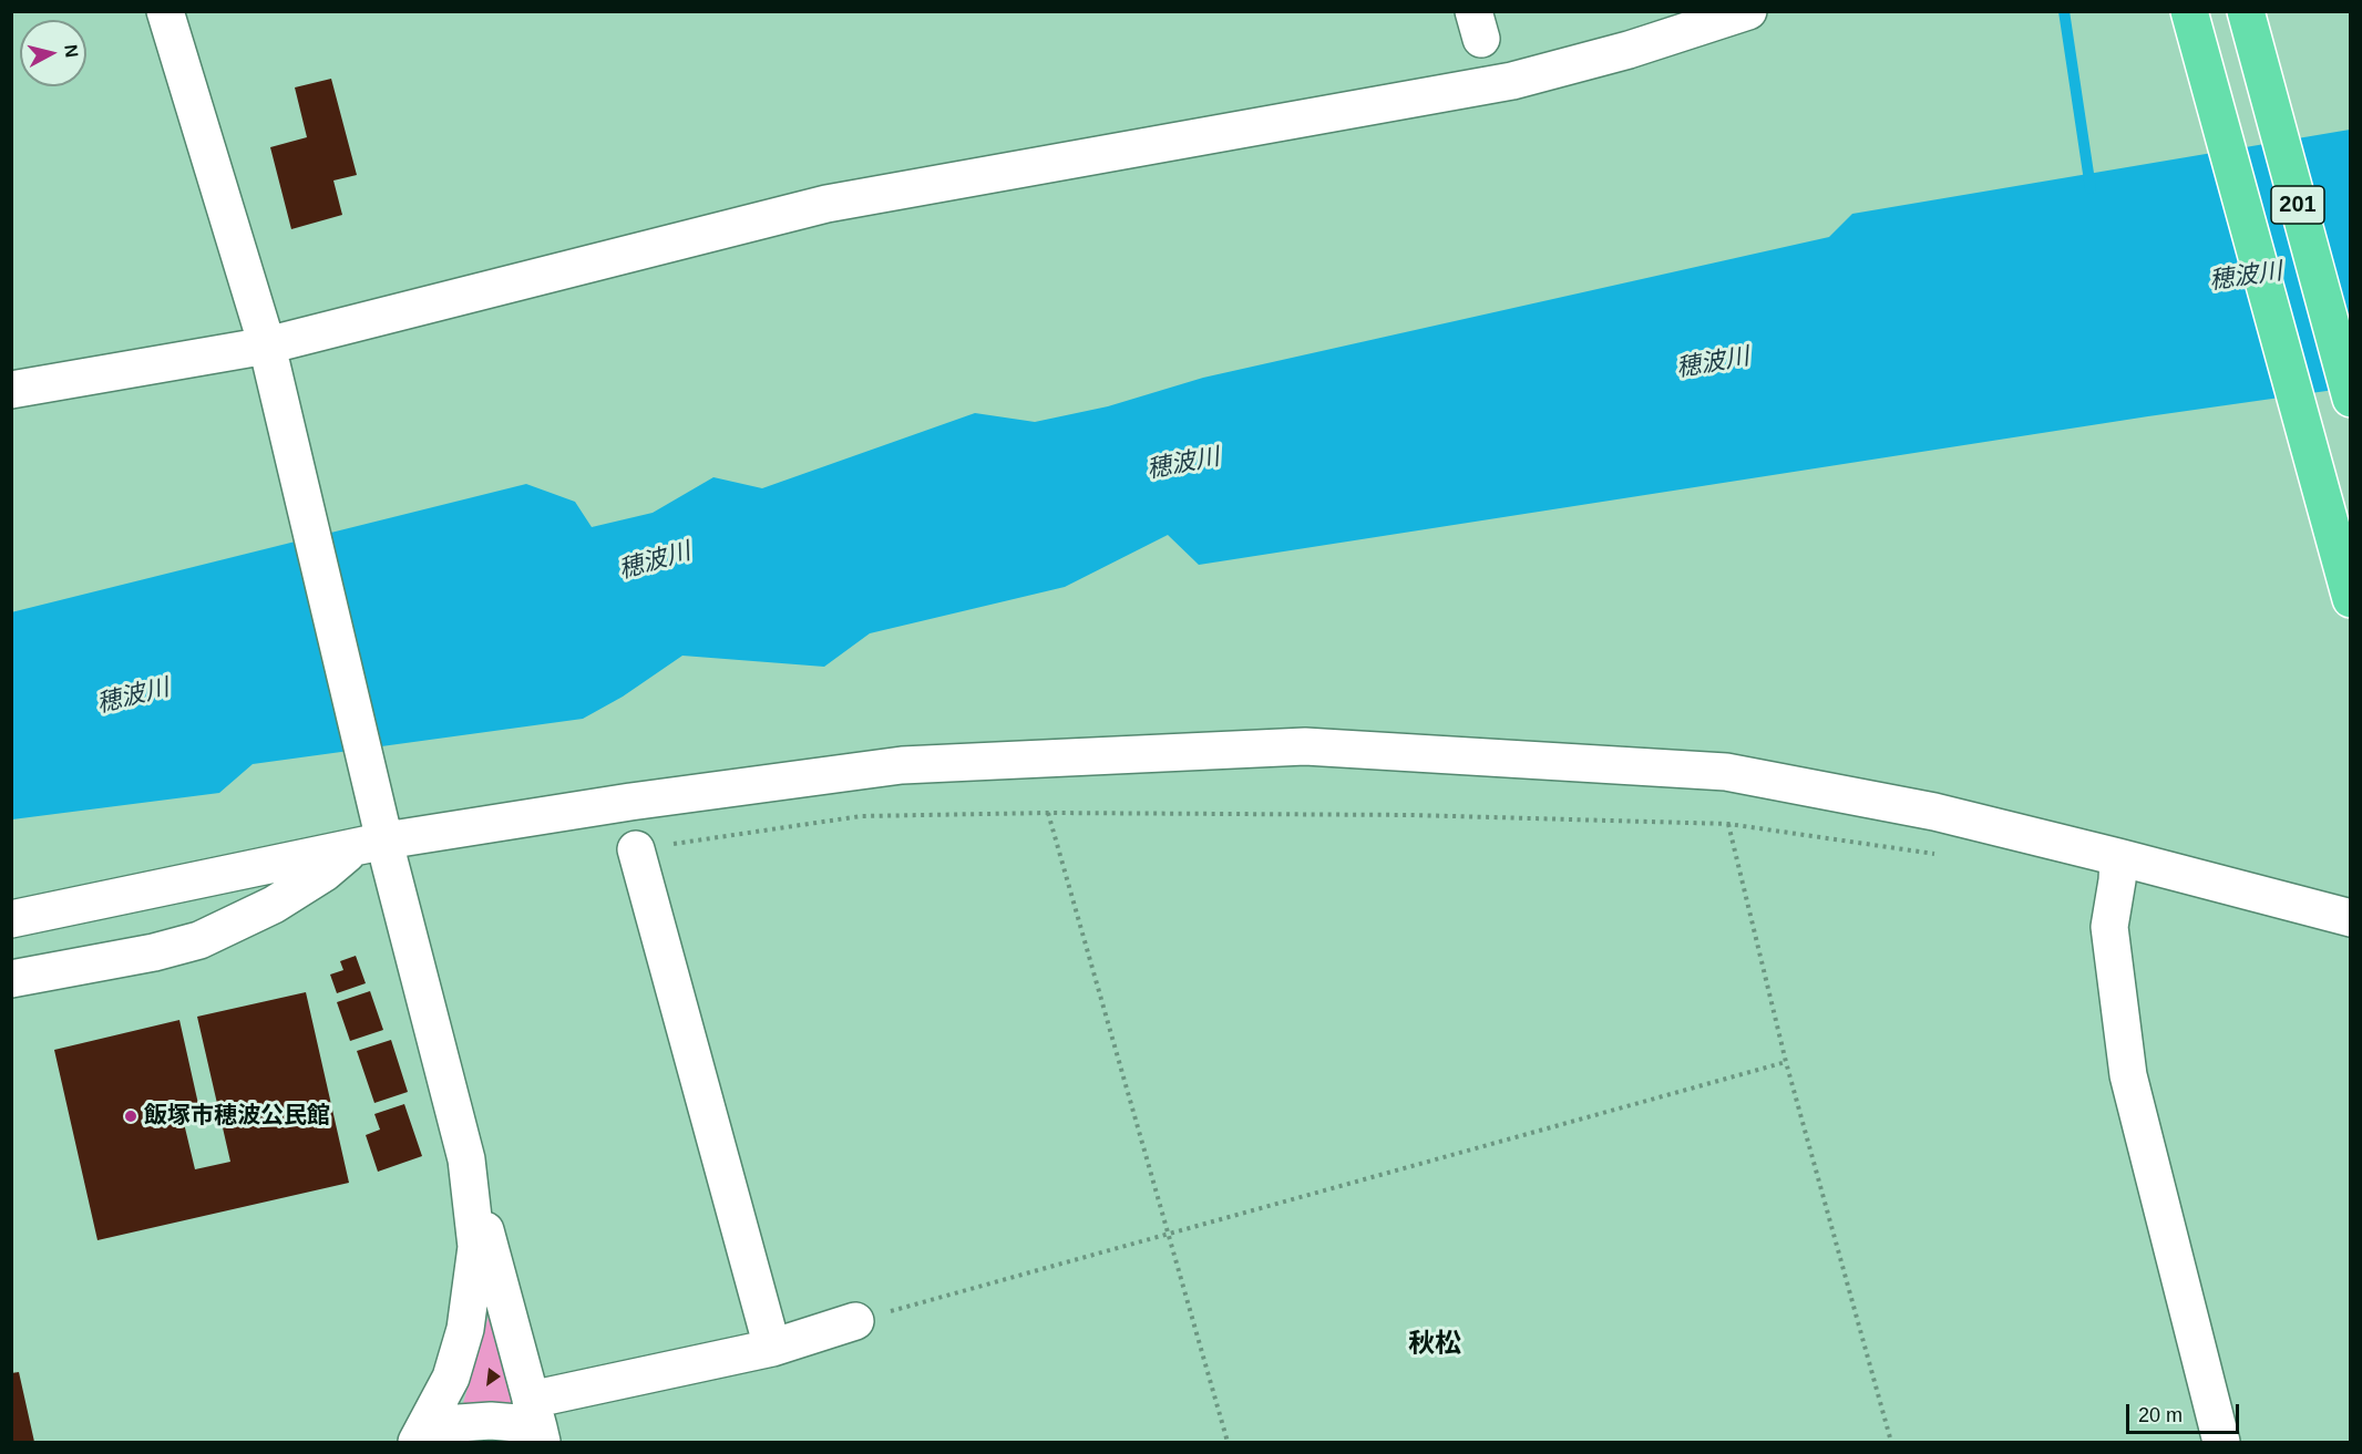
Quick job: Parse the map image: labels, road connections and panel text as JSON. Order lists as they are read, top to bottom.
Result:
{
  "streets": {
    "highway": ["201"]
  },
  "districts": ["秋松"],
  "water": ["穂波川"],
  "places": ["飯塚市穂波公民館"],
  "scale_bar": "20 m",
  "north": "right"
}
